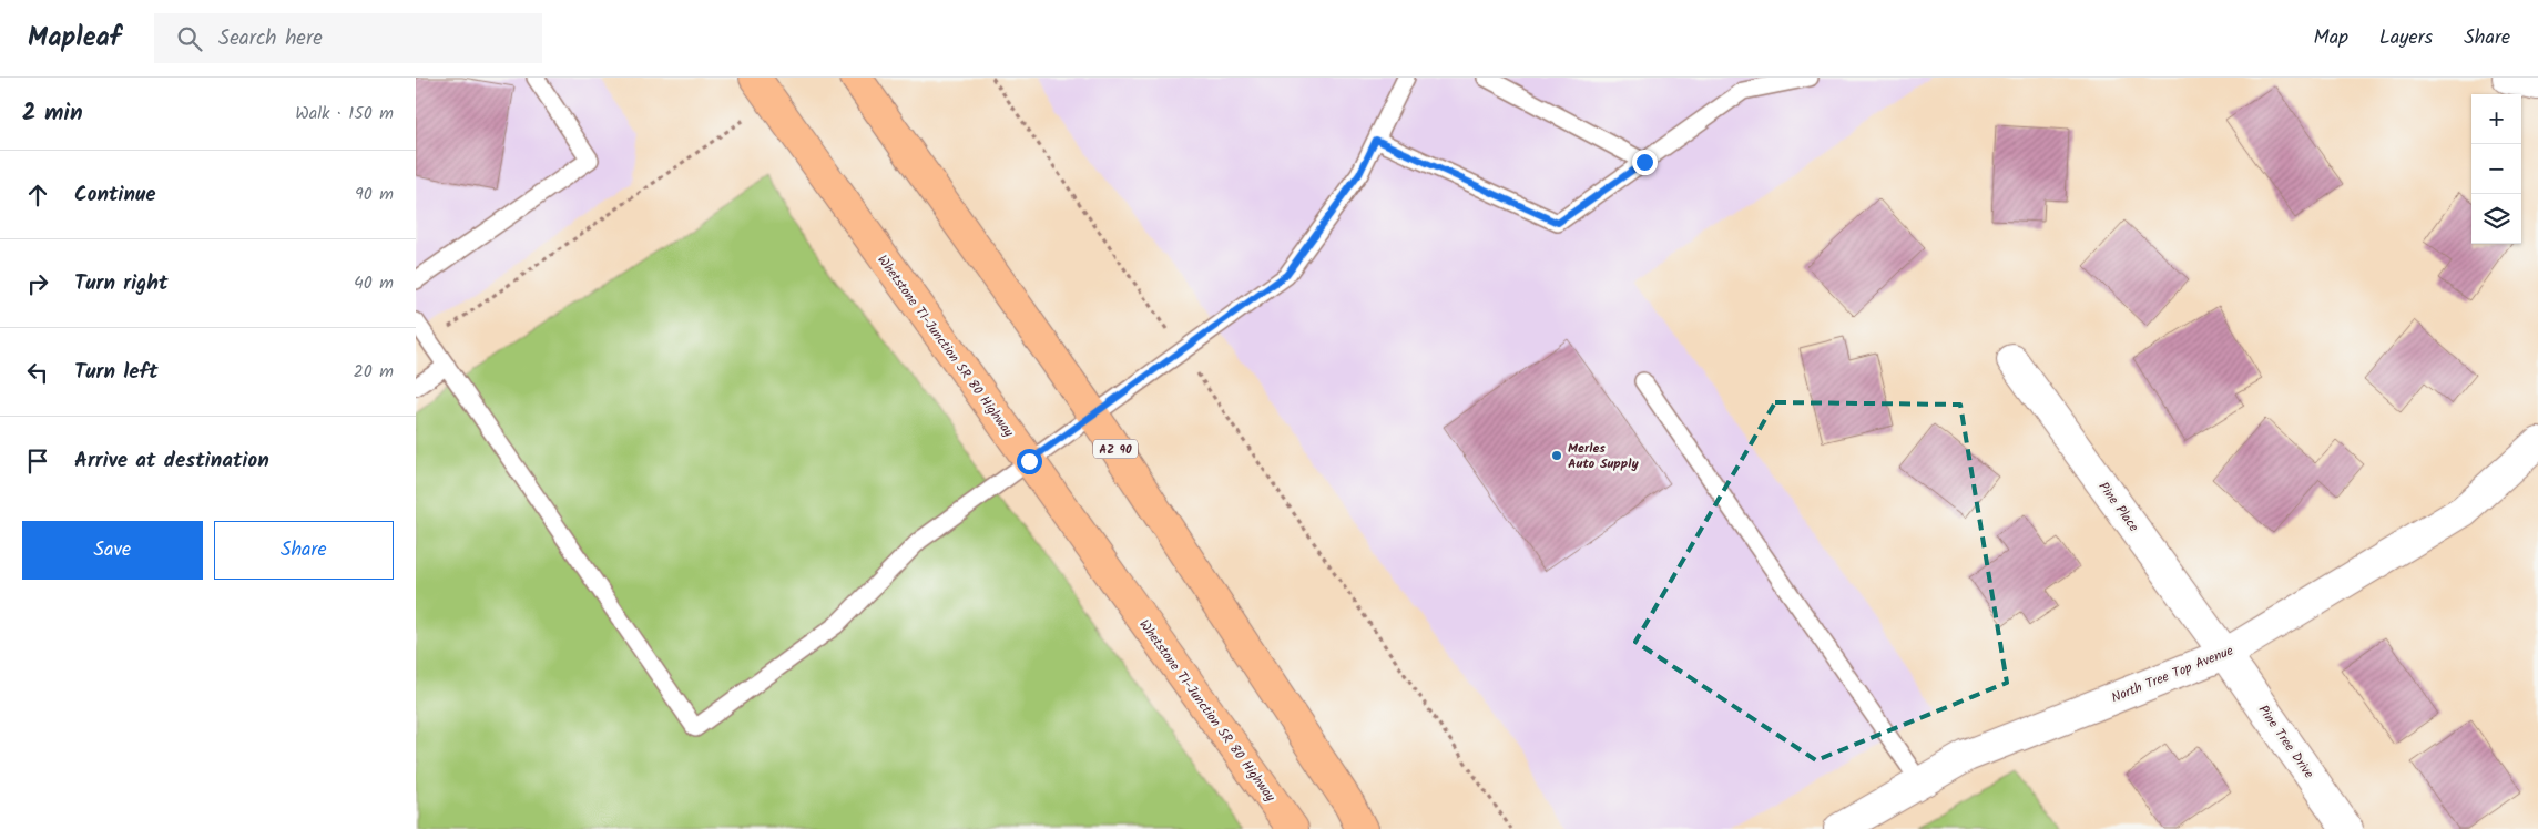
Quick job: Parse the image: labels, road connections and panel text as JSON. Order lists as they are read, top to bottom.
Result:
{
  "streets": {
    "highway": ["Whetstone TI-Junction SR 80 Highway", "AZ 90"],
    "street": ["Pine Place", "North Tree Top Avenue", "Pine Tree Drive"]
  },
  "crossings": [
    ["Pine Place", "North Tree Top Avenue"],
    ["Pine Place", "Pine Tree Drive"],
    ["North Tree Top Avenue", "Pine Tree Drive"]
  ],
  "places": ["Merles Auto Supply"],
  "page": {
    "header": "Mapleaf",
    "search": "Search here",
    "nav": ["Map", "Layers", "Share"],
    "heading": ["2 min", "Walk · 150 m"],
    "map_buttons": ["+", "−"],
    "list": [
      ["Continue", "90 m"],
      ["Turn right", "40 m"],
      ["Turn left", "20 m"],
      "Arrive at destination"
    ],
    "buttons": ["Save", "Share"]
  }
}
